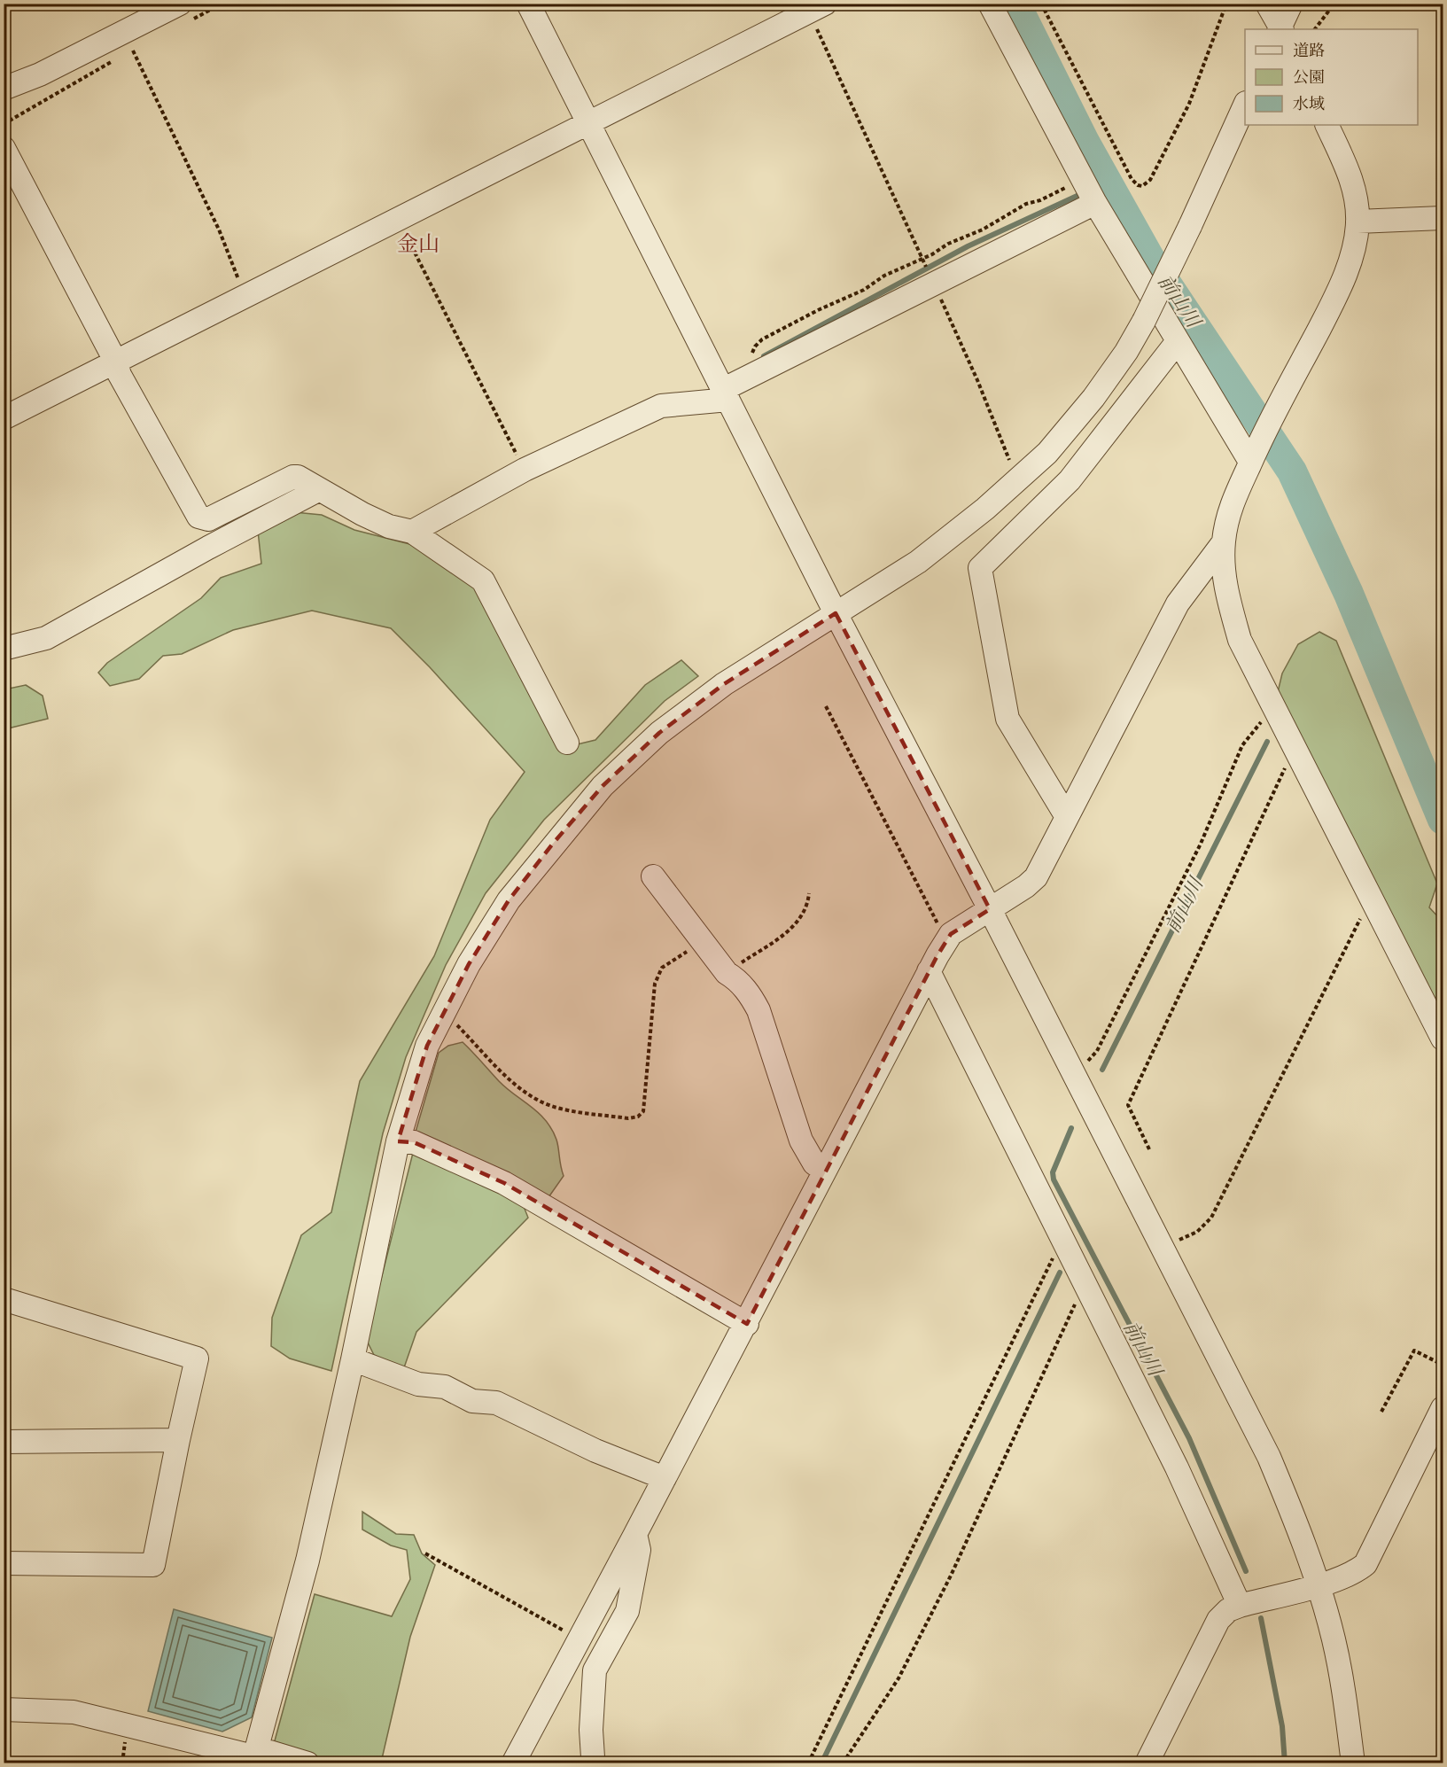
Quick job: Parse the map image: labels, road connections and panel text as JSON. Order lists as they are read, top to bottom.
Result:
{
  "districts": ["金山"],
  "water": ["前山川"],
  "legend": ["道路", "公園", "水域"]
}
